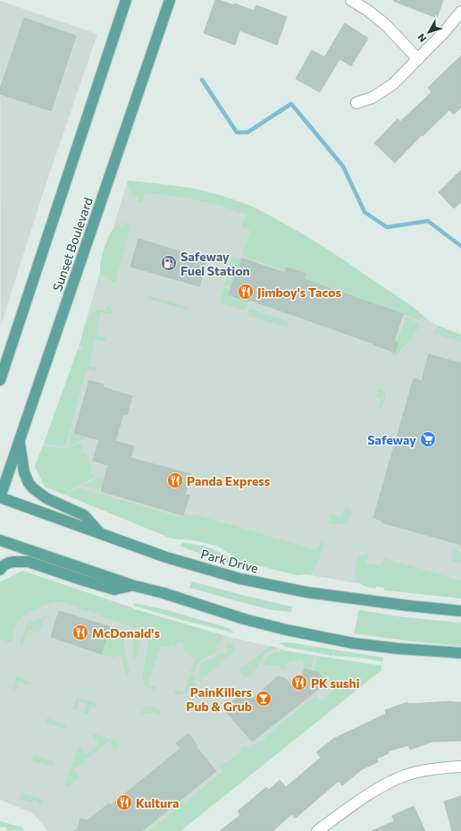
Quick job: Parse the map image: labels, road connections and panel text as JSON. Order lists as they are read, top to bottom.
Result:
{
  "streets": {
    "main road": ["Sunset Boulevard", "Park Drive"]
  },
  "crossings": [
    ["Sunset Boulevard", "Park Drive"]
  ],
  "places": {
    "fuel station": ["Safeway Fuel Station"],
    "restaurant": [
      "Jimboy's Tacos",
      "Panda Express",
      "McDonald's",
      "PK sushi",
      "Kultura"
    ],
    "supermarket": ["Safeway"],
    "bar": ["PainKillers Pub & Grub"]
  },
  "north": "bottom left"
}
